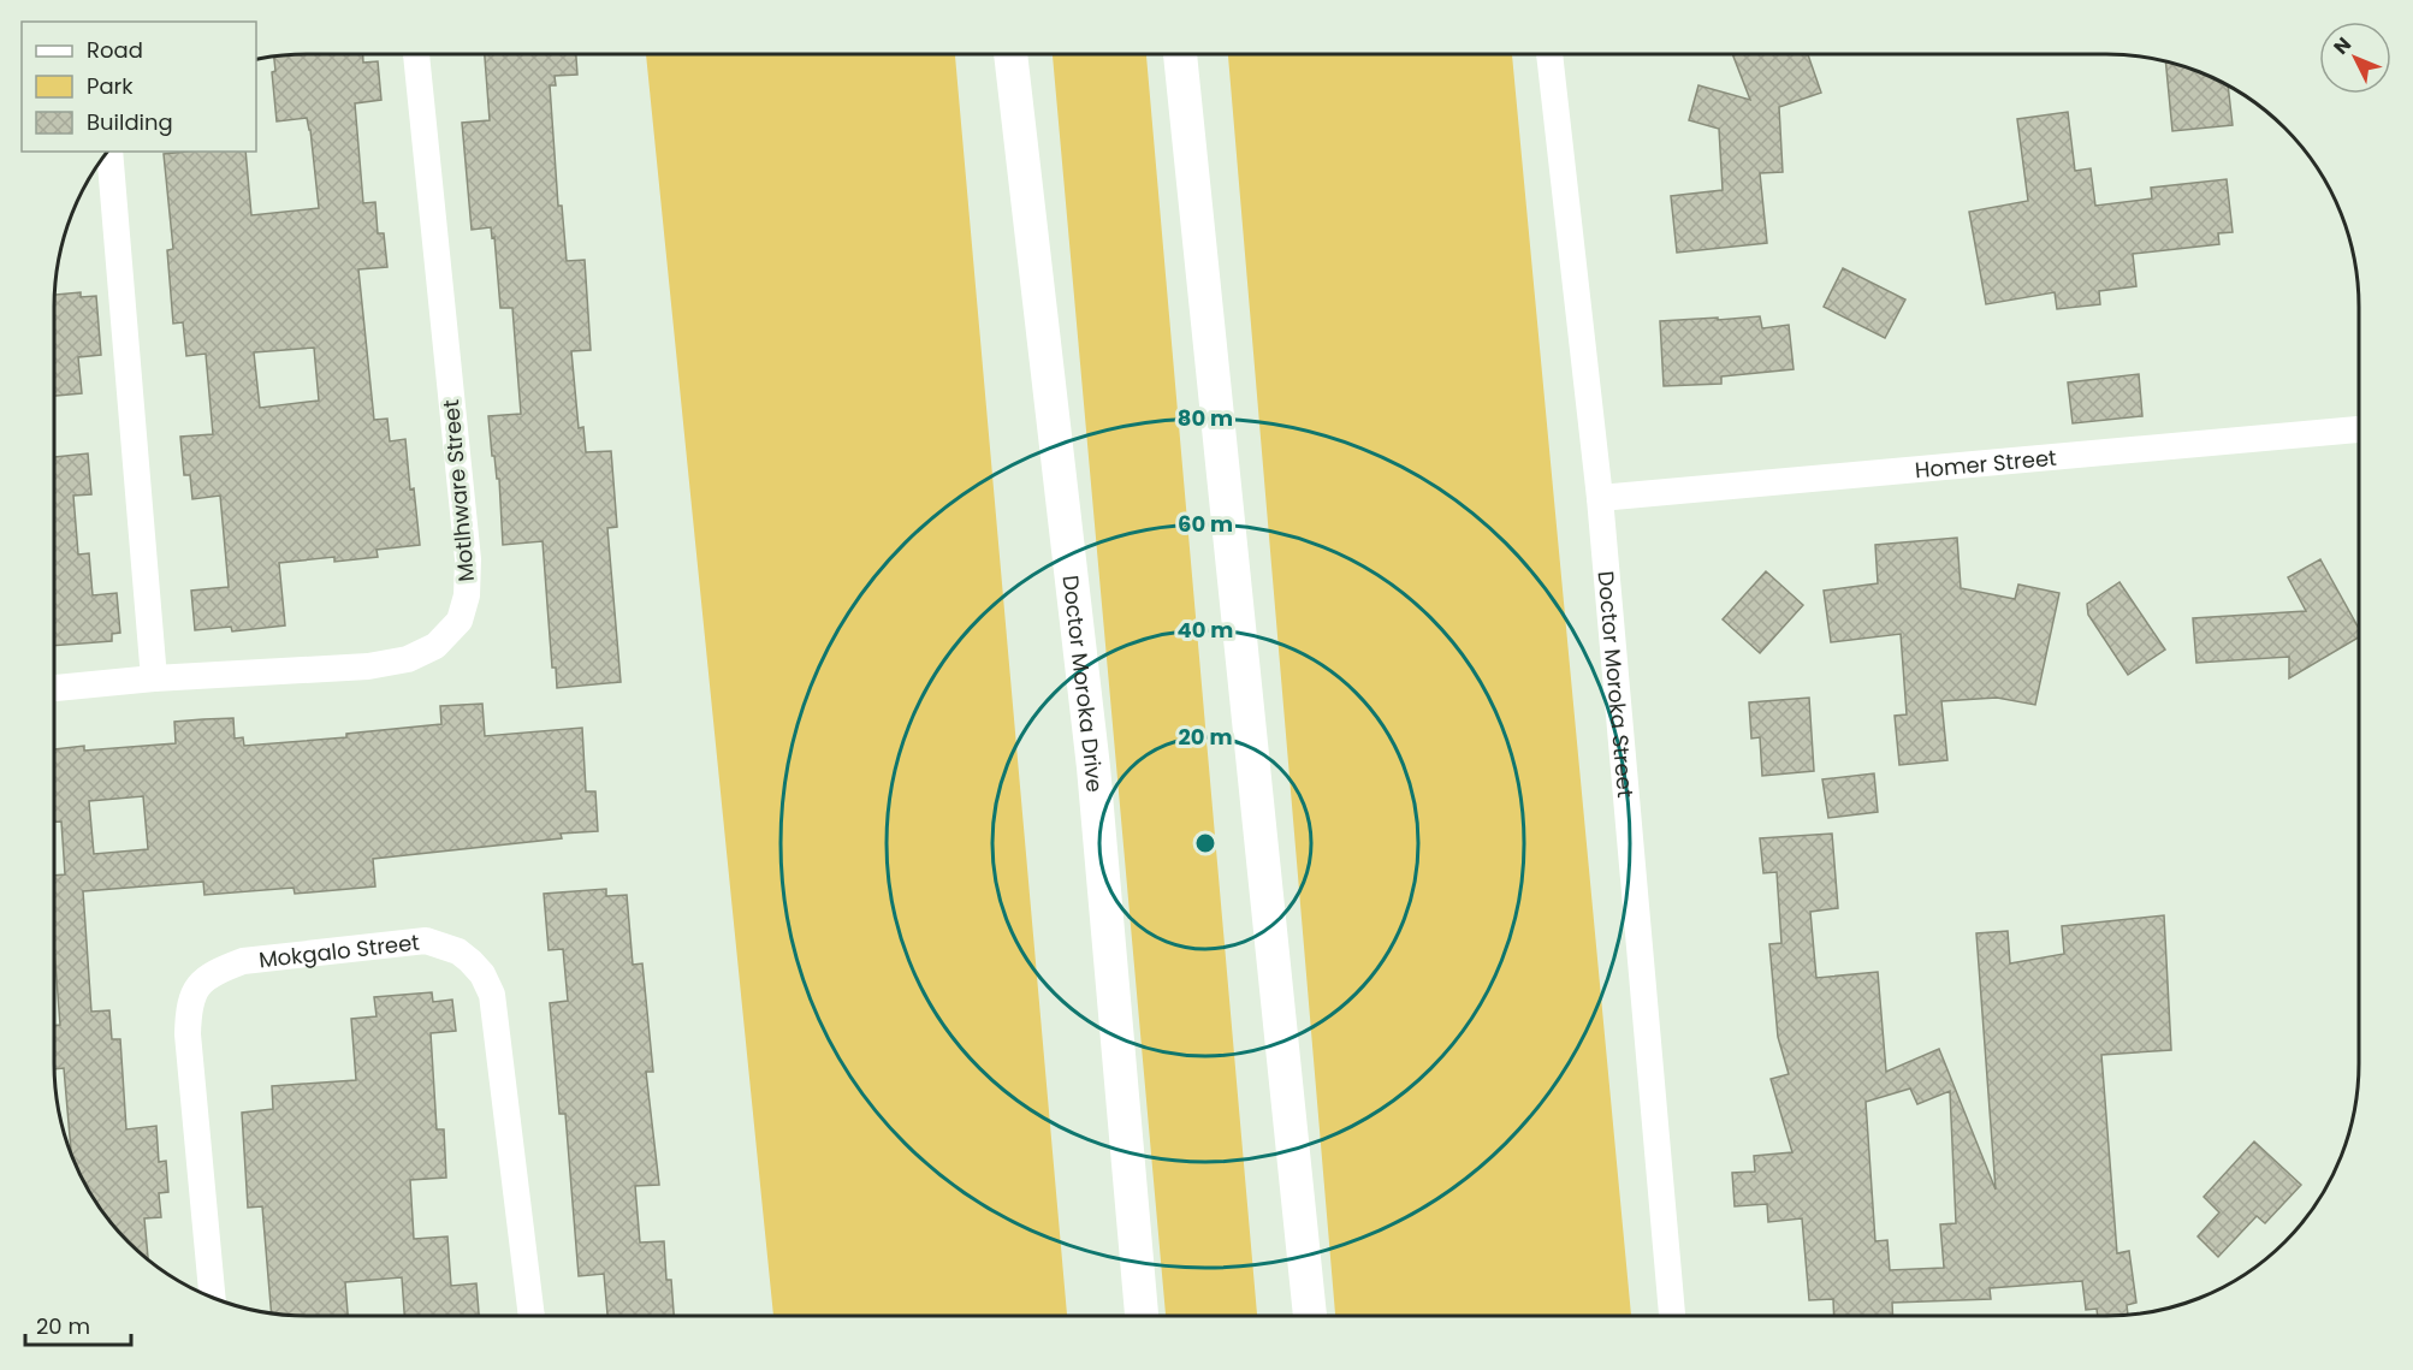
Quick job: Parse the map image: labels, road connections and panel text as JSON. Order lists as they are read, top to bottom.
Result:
{
  "streets": {
    "street": [
      "Homer Street",
      "Motlhware Street",
      "Doctor Moroka Drive",
      "Doctor Moroka Street",
      "Mokgalo Street"
    ]
  },
  "crossings": [
    ["Homer Street", "Doctor Moroka Street"]
  ],
  "legend": ["Road", "Park", "Building"],
  "scale_bar": "20 m",
  "north": "top left",
  "rings": [
    "80 m",
    "60 m",
    "40 m",
    "20 m"
  ]
}
